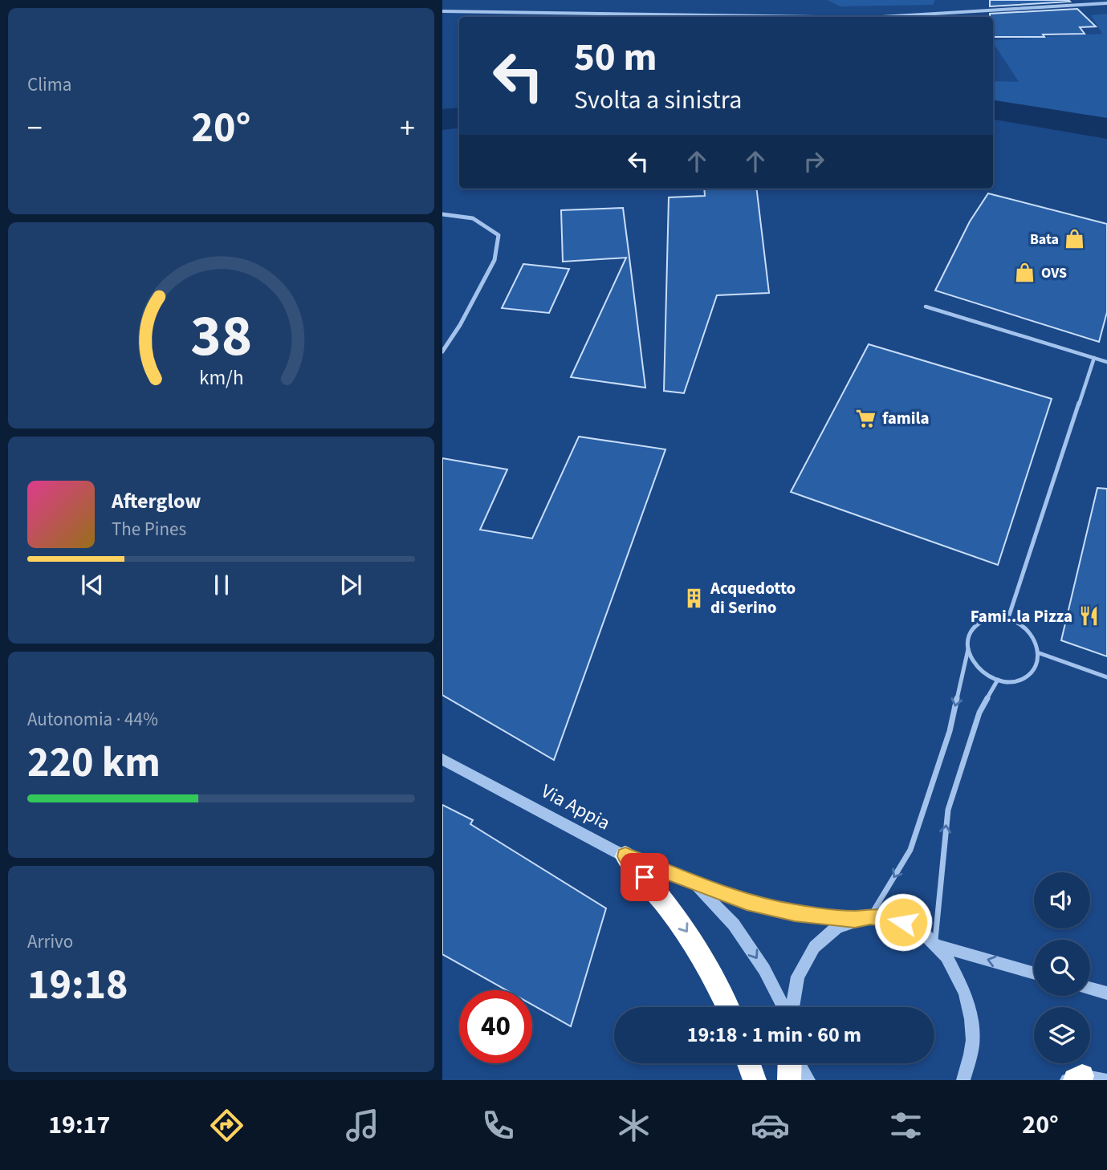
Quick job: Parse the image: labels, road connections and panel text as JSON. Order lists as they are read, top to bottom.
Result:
{
  "streets": {
    "street": ["Via Appia"]
  },
  "places": {
    "shop": ["Bata", "OVS"],
    "supermarket": ["famila"],
    "building": ["Acquedotto di Serino"],
    "restaurant": ["Fami..la Pizza"]
  },
  "page": {
    "tile": [
      "Clima",
      ["Autonomia · 44%", "220 km"],
      ["Arrivo", "19:18"]
    ],
    "turn": ["50 m", "Svolta a sinistra"],
    "heat": ["−", "20°", "+"],
    "song": ["Afterglow", "The Pines"],
    "limit": "40",
    "trip": "19:18 · 1 min · 60 m",
    "tabs": ["19:17", "20°"],
    "gauge": ["38", "km/h"]
  }
}
